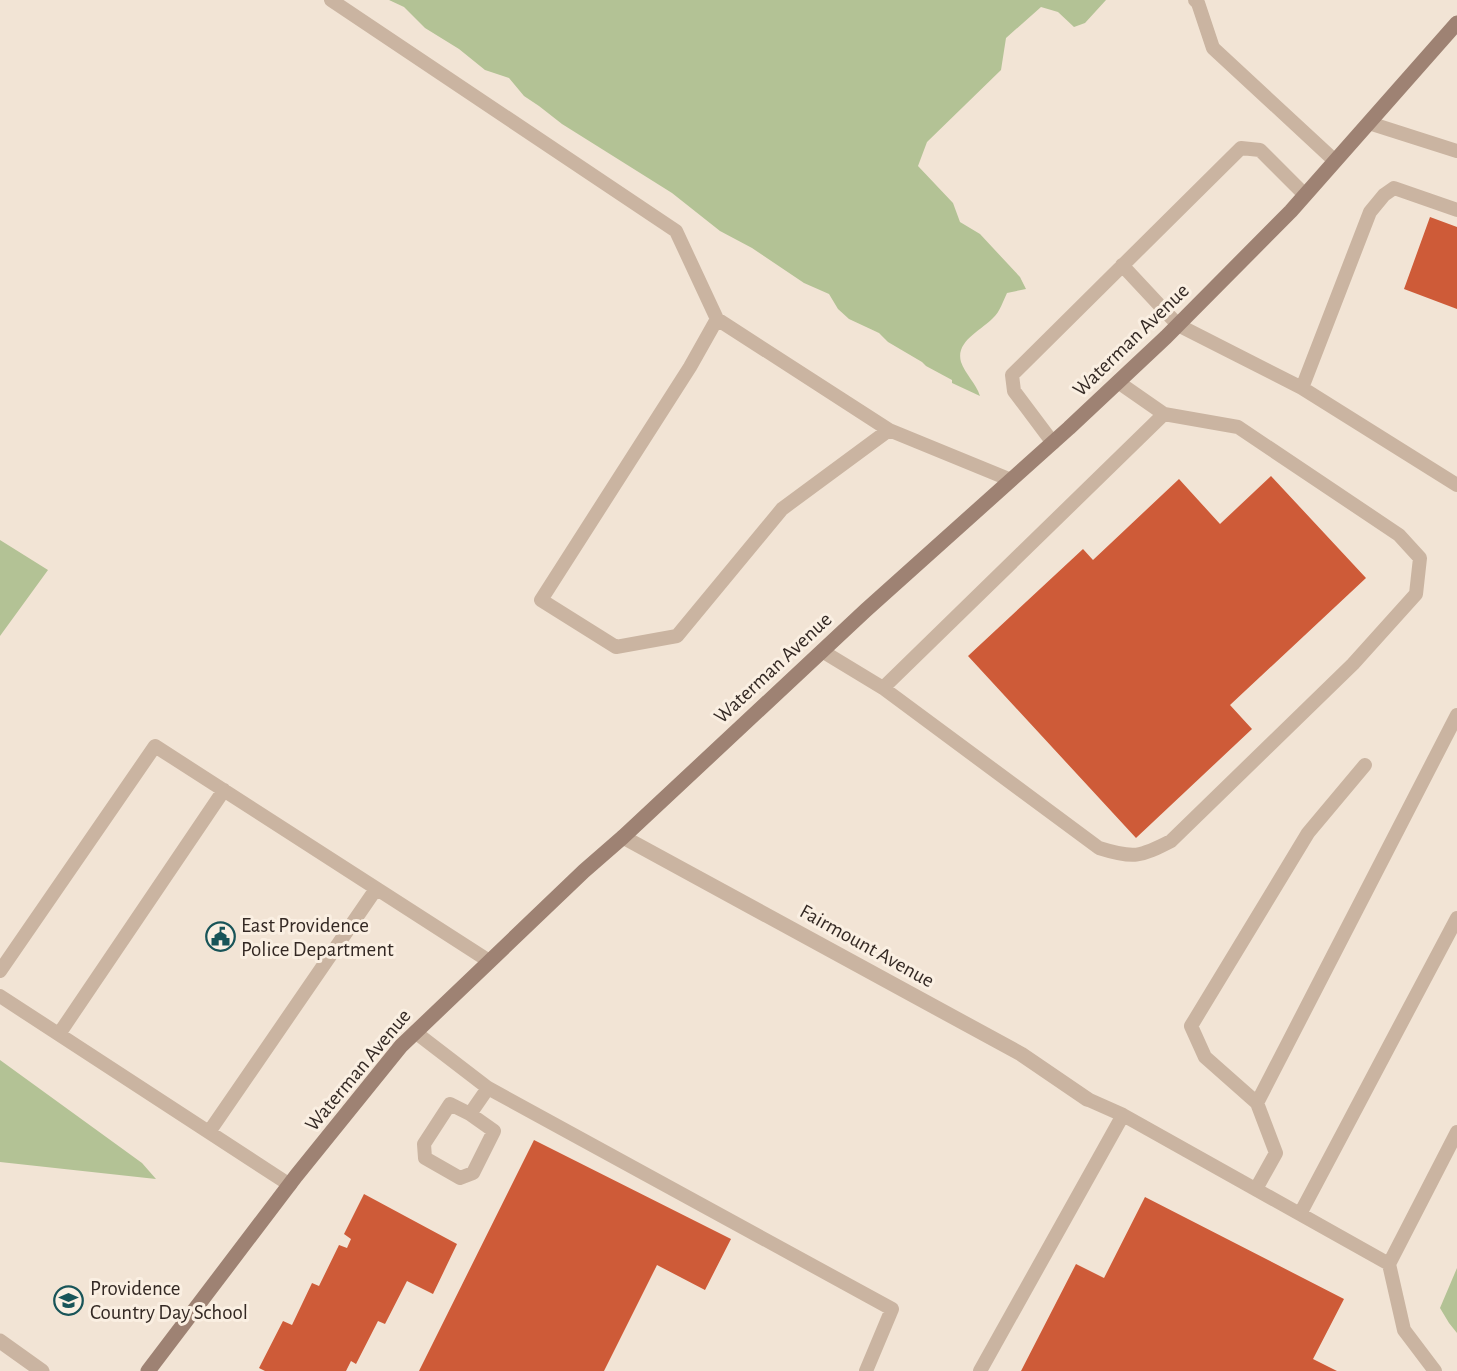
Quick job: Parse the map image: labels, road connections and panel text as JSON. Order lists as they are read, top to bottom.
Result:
{
  "streets": {
    "main road": ["Waterman Avenue"],
    "street": ["Fairmount Avenue"]
  },
  "crossings": [
    ["Waterman Avenue", "Fairmount Avenue"]
  ],
  "places": {
    "public building": ["East Providence Police Department"],
    "school or university": ["Providence Country Day School"]
  }
}
